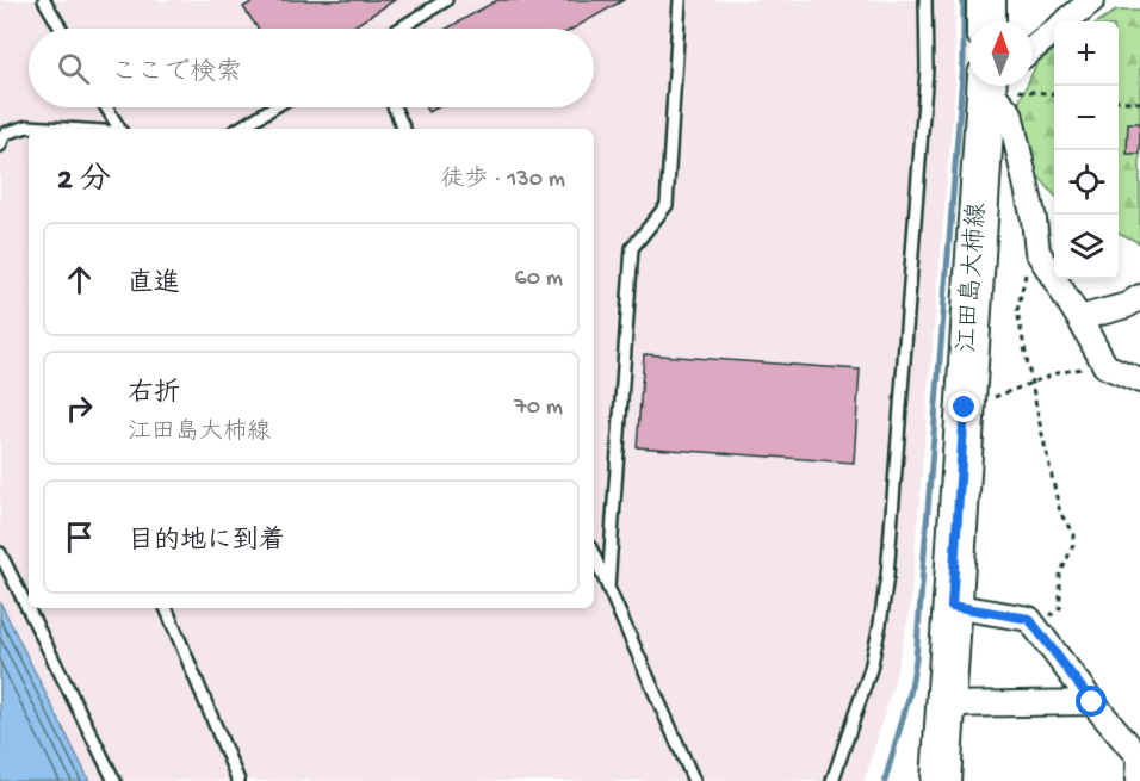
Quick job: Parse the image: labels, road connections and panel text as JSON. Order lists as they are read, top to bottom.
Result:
{
  "streets": {
    "main road": ["江田島大柿線"]
  },
  "north": "top",
  "page": {
    "map_buttons": ["+", "−"],
    "search": "ここで検索",
    "heading": ["2 分", "徒歩 · 130 m"],
    "list": [
      ["直進", "60 m"],
      ["右折", "江田島大柿線", "70 m"],
      "目的地に到着"
    ]
  }
}
